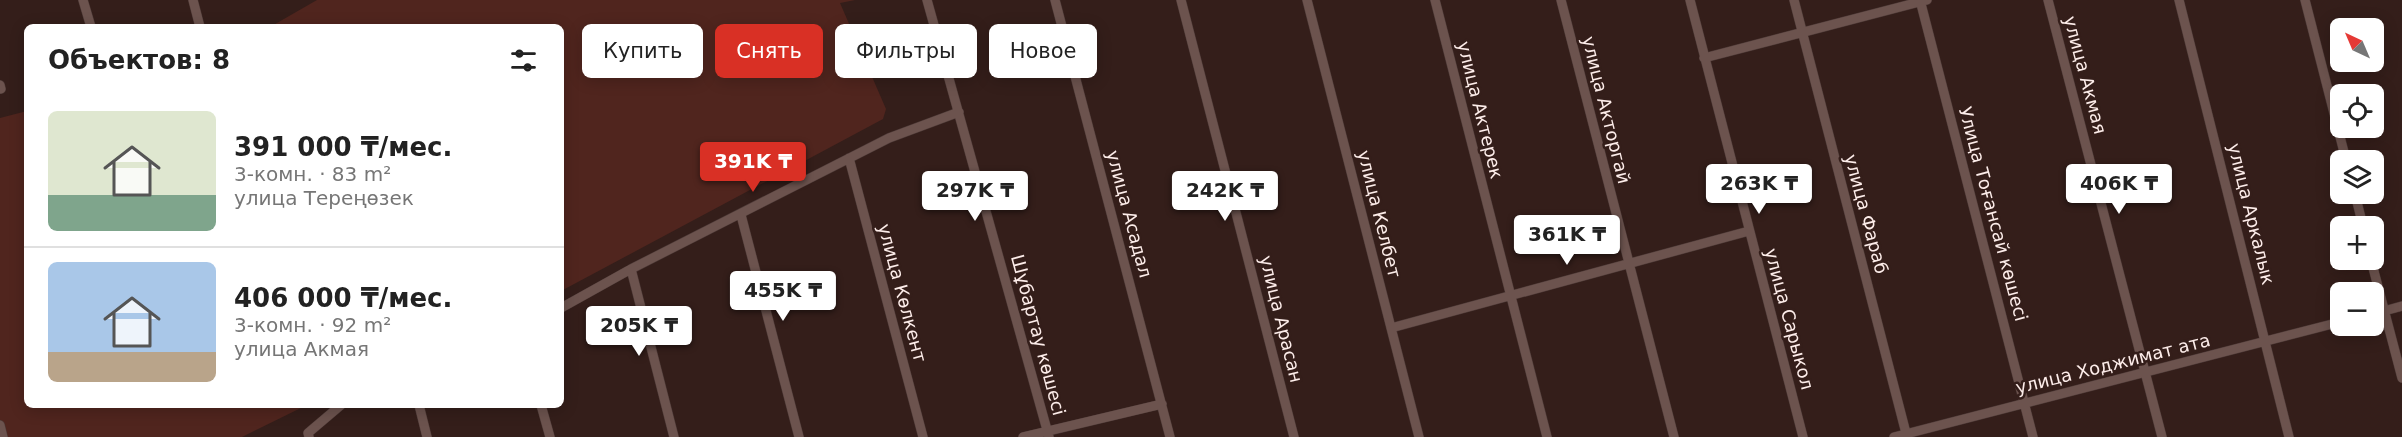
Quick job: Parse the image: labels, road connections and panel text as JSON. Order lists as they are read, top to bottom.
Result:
{
  "streets": {
    "street": [
      "улица Акмая",
      "улица Актерек",
      "улица Акторгай",
      "улица Асадал",
      "улица Келбет",
      "улица Фараб",
      "Улица Тоғансай көшесі",
      "улица Аркалык",
      "улица Көлкент",
      "улица Арасан",
      "улица Сарыкол",
      "Шұбартау көшесі",
      "улица Ходжимат ата"
    ]
  },
  "crossings": [
    ["улица Акмая", "улица Ходжимат ата"],
    ["улица Фараб", "улица Ходжимат ата"],
    ["Улица Тоғансай көшесі", "улица Ходжимат ата"],
    ["улица Аркалык", "улица Ходжимат ата"]
  ],
  "north": "top left",
  "page": {
    "map_buttons": ["+", "−"],
    "chip": [
      "Купить",
      "Снять",
      "Фильтры",
      "Новое"
    ],
    "heading": "Объектов: 8",
    "list": [
      {
        "name": "391 000 ₸/мес.",
        "note": "3-комн. · 83 m² · улица Тереңөзек"
      },
      {
        "name": "406 000 ₸/мес.",
        "note": "3-комн. · 92 m² · улица Акмая"
      }
    ],
    "price": [
      "391K ₸",
      "263K ₸",
      "406K ₸",
      "297K ₸",
      "242K ₸",
      "361K ₸",
      "455K ₸",
      "205K ₸"
    ]
  }
}
